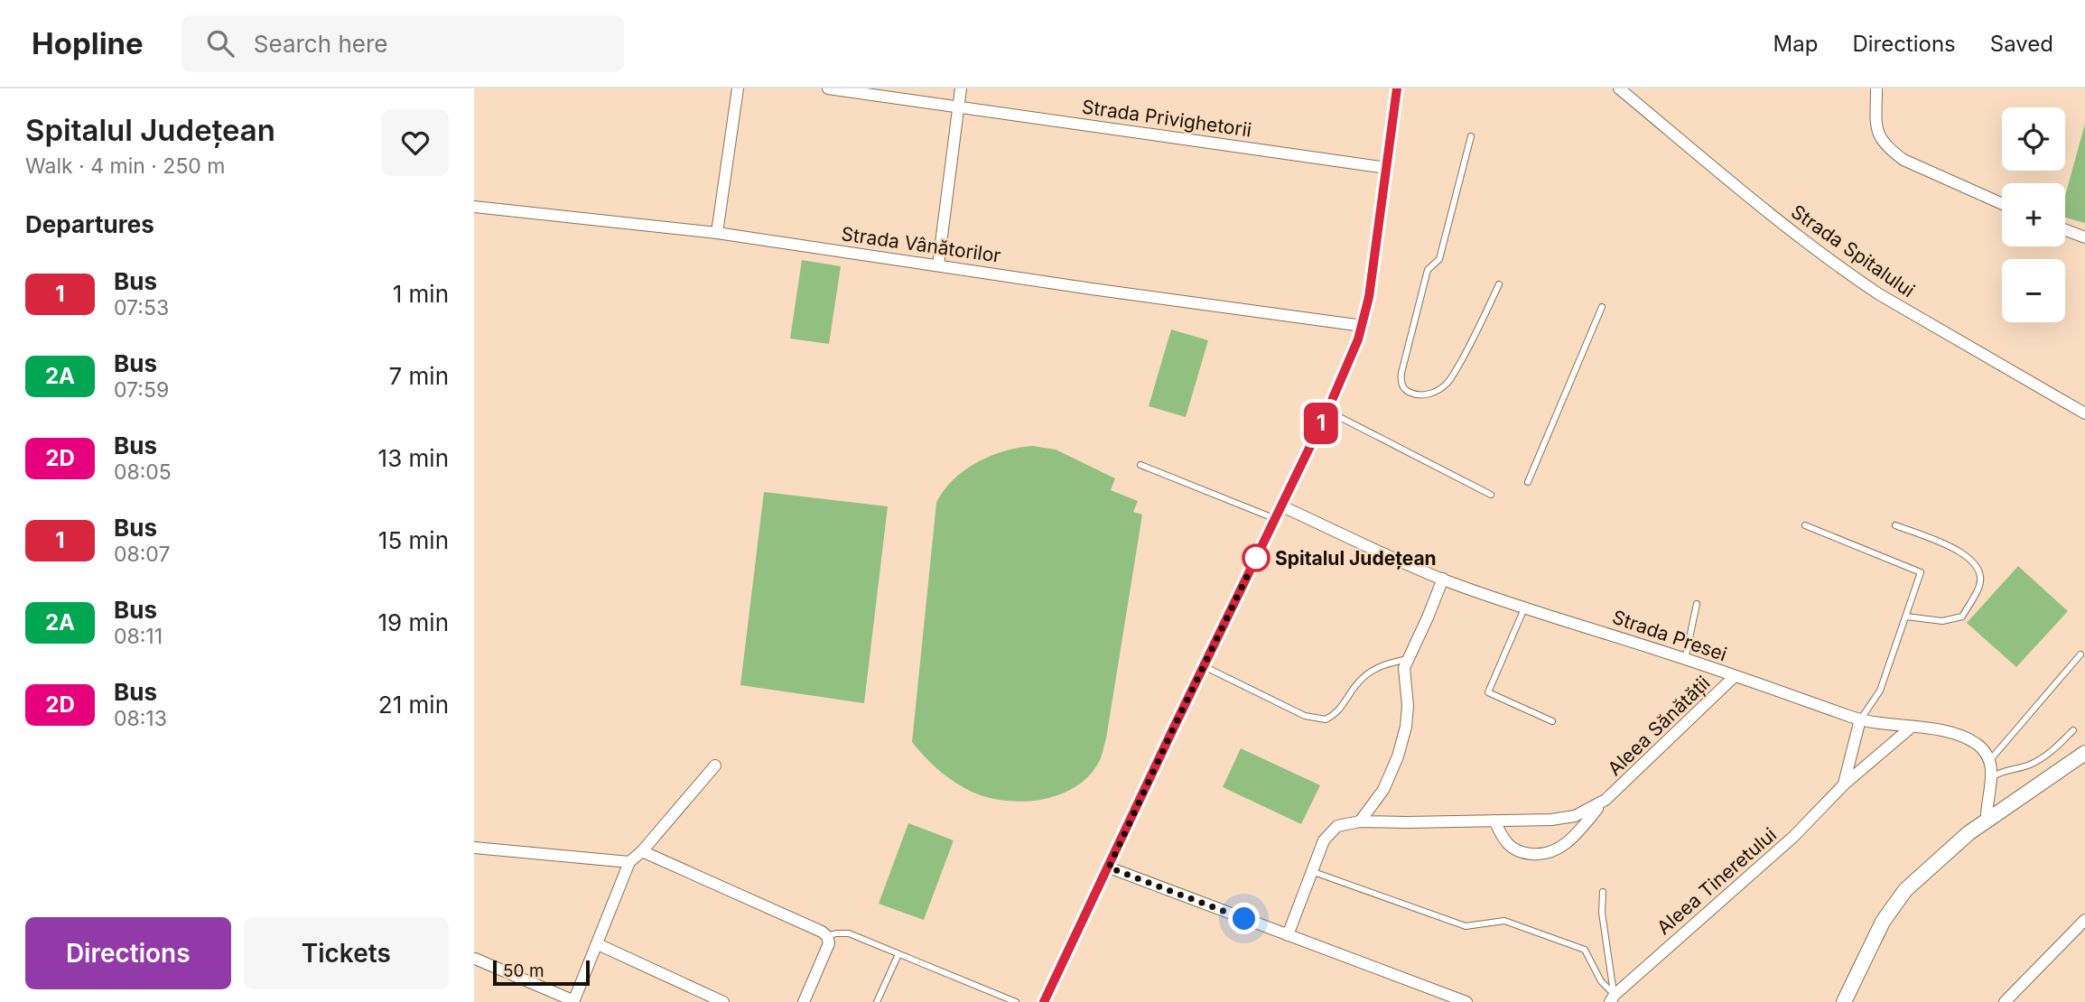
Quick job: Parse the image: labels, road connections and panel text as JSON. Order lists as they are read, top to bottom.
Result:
{
  "streets": {
    "street": [
      "Strada Privighetorii",
      "Strada Vânătorilor",
      "Strada Spitalului",
      "Strada Presei",
      "Aleea Sănătății",
      "Aleea Tineretului"
    ]
  },
  "crossings": [
    ["Strada Presei", "Aleea Sănătății"],
    ["Strada Presei", "Aleea Tineretului"]
  ],
  "places": ["Spitalul Județean"],
  "lines": ["bus line 1"],
  "scale_bar": "50 m",
  "page": {
    "header": "Hopline",
    "search": "Search here",
    "nav": ["Map", "Directions", "Saved"],
    "heading": [
      ["Spitalul Județean", "Walk · 4 min · 250 m"],
      "Departures"
    ],
    "on_map": "1",
    "map_buttons": ["+", "−"],
    "list": [
      {
        "mark": "1",
        "name": "Bus",
        "note": "07:53",
        "value": "1 min"
      },
      {
        "mark": "2A",
        "name": "Bus",
        "note": "07:59",
        "value": "7 min"
      },
      {
        "mark": "2D",
        "name": "Bus",
        "note": "08:05",
        "value": "13 min"
      },
      {
        "mark": "1",
        "name": "Bus",
        "note": "08:07",
        "value": "15 min"
      },
      {
        "mark": "2A",
        "name": "Bus",
        "note": "08:11",
        "value": "19 min"
      },
      {
        "mark": "2D",
        "name": "Bus",
        "note": "08:13",
        "value": "21 min"
      }
    ],
    "buttons": ["Directions", "Tickets"],
    "scale": "50 m"
  }
}
